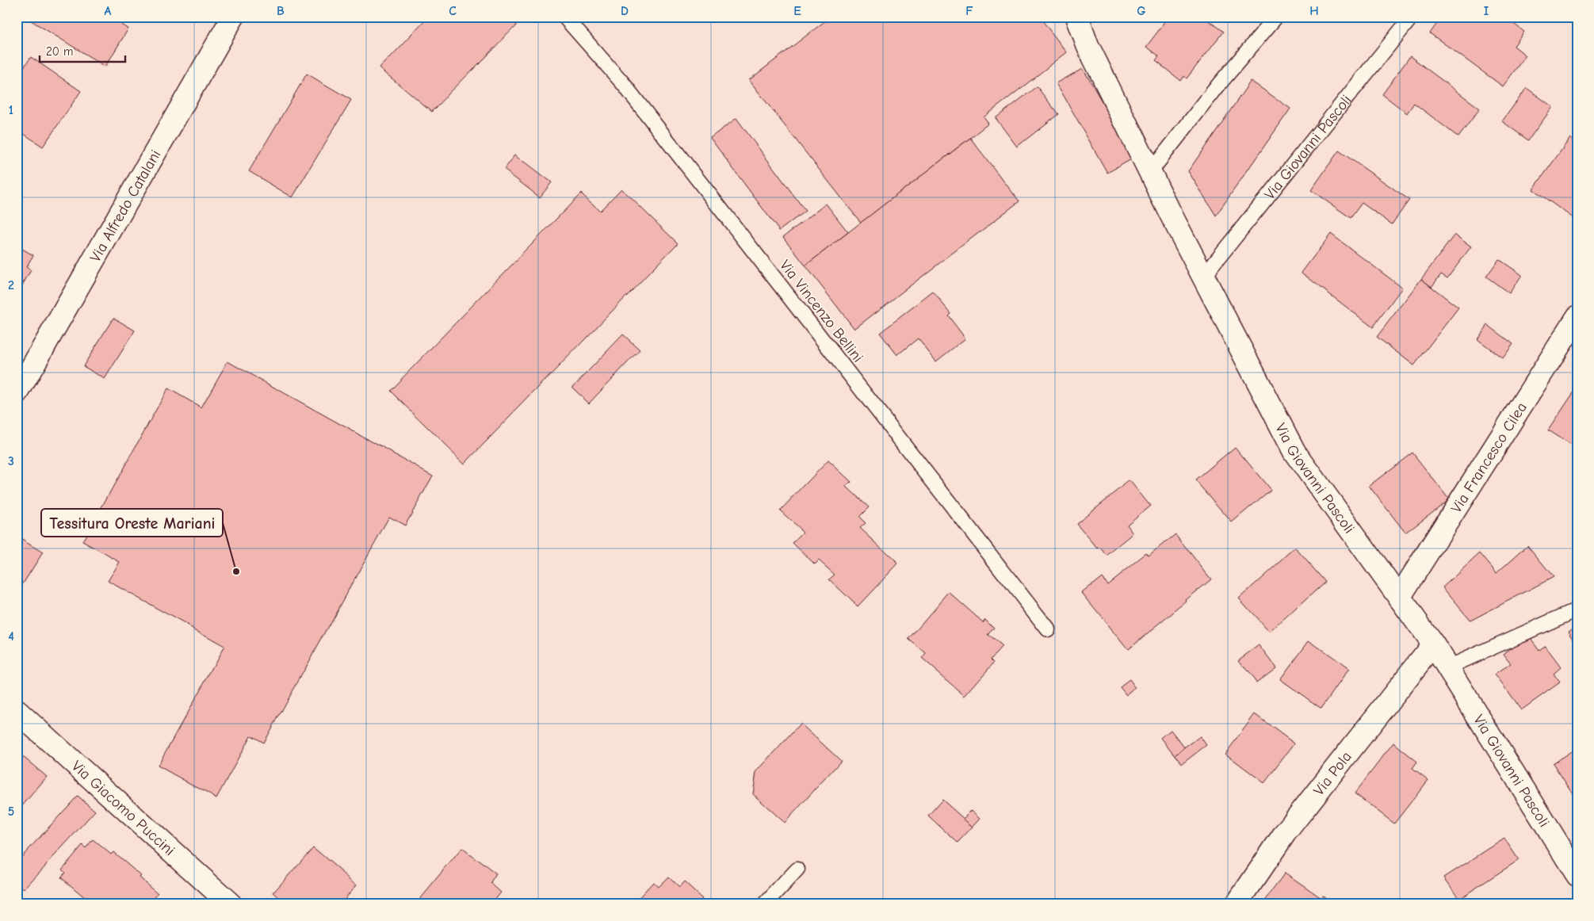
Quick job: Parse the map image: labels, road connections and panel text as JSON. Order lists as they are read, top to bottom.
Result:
{
  "streets": {
    "street": [
      "Via Giovanni Pascoli",
      "Via Alfredo Catalani",
      "Via Francesco Cilea",
      "Via Pola",
      "Via Giacomo Puccini"
    ],
    "lane": ["Via Vincenzo Bellini"]
  },
  "crossings": [
    ["Via Giovanni Pascoli", "Via Francesco Cilea"],
    ["Via Giovanni Pascoli", "Via Pola"]
  ],
  "places": ["Tessitura Oreste Mariani"],
  "scale_bar": "20 m",
  "grid": {
    "columns": [
      "A",
      "B",
      "C",
      "D",
      "E",
      "F",
      "G",
      "H",
      "I"
    ],
    "rows": [
      "1",
      "2",
      "3",
      "4",
      "5"
    ]
  }
}
